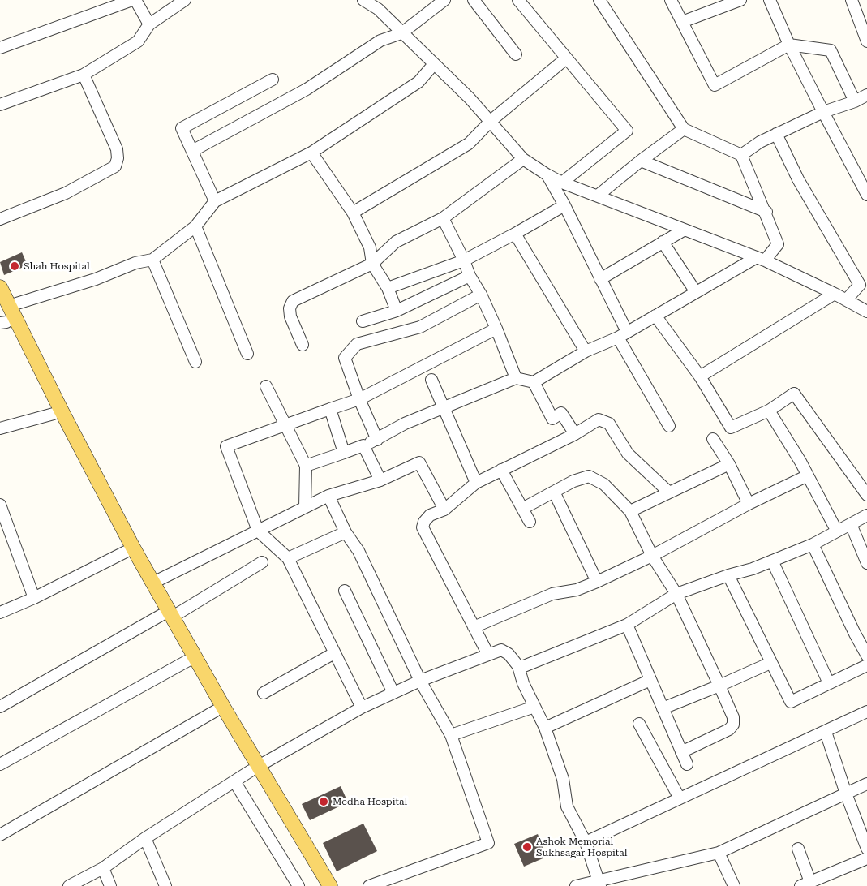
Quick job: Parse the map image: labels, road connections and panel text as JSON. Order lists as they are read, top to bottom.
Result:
{
  "places": ["Shah Hospital", "Medha Hospital", "Ashok Memorial Sukhsagar Hospital"]
}
